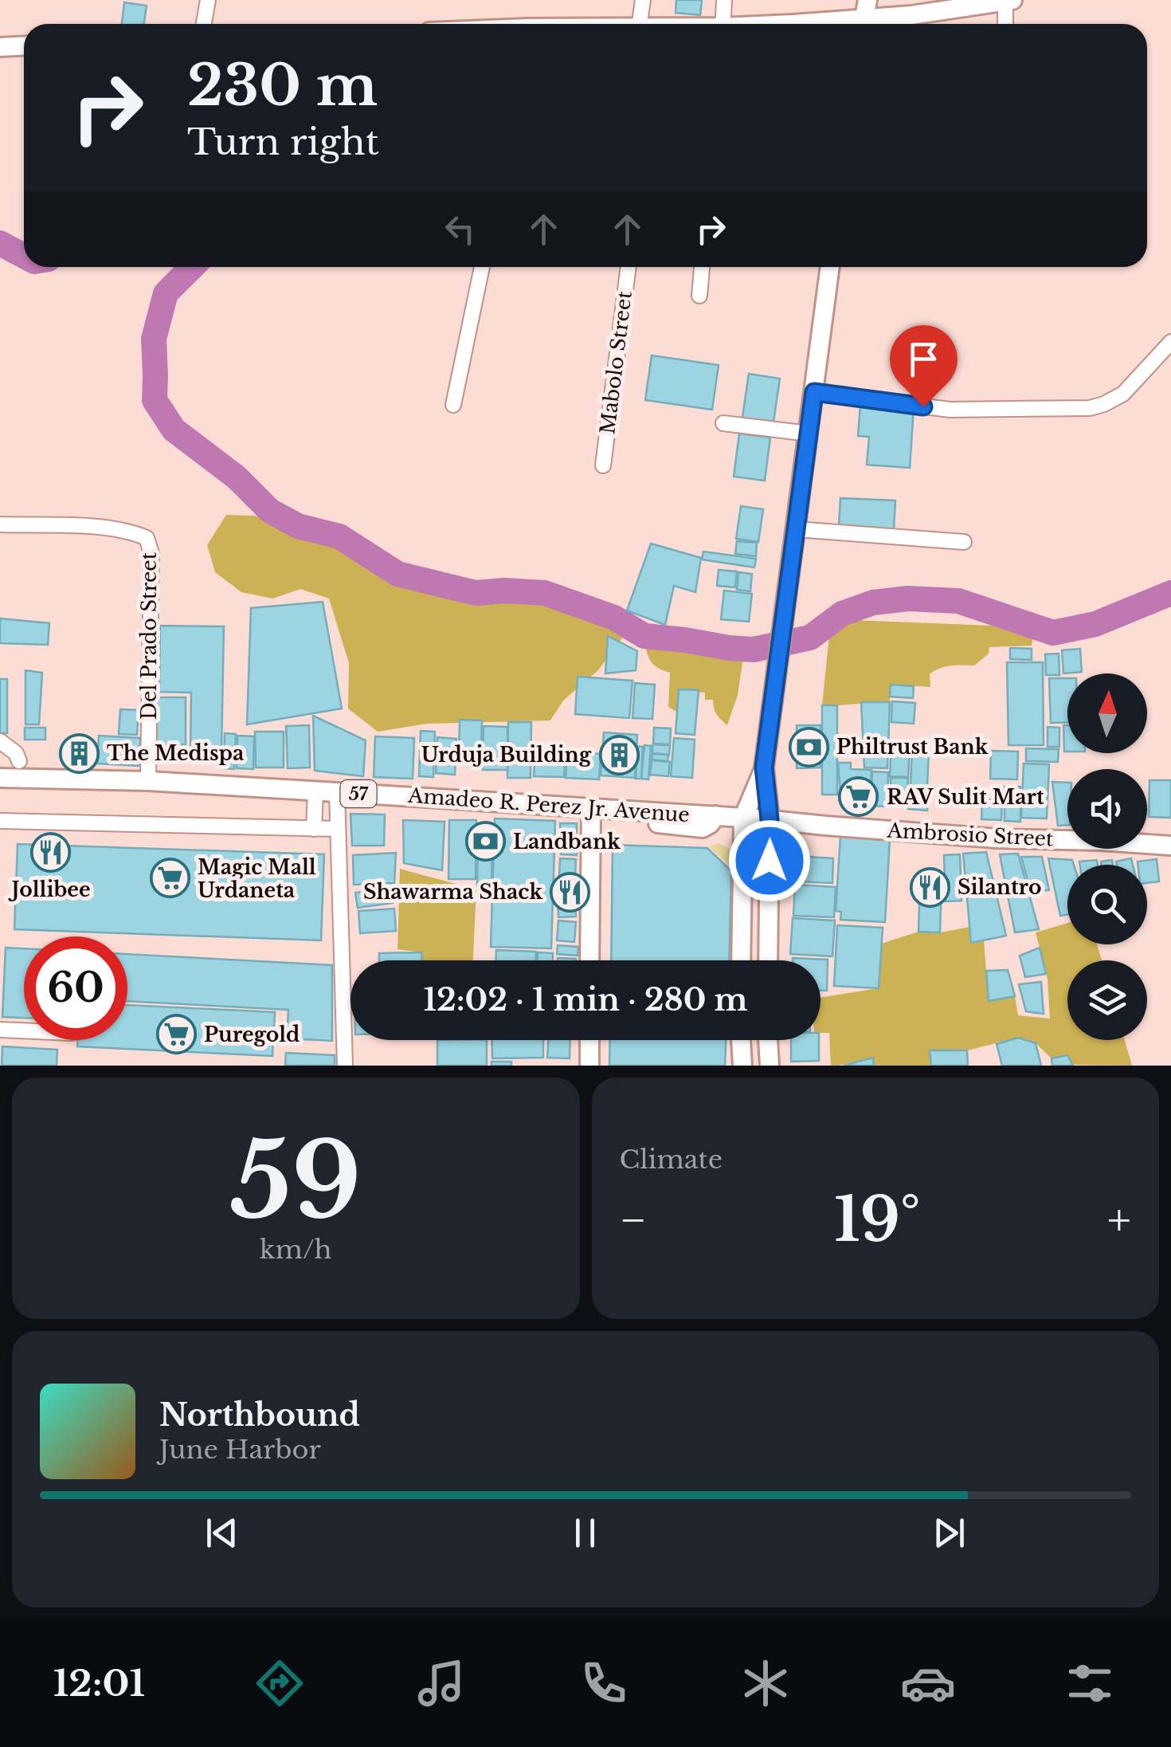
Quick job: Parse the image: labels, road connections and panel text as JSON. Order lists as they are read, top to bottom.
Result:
{
  "streets": {
    "main road": ["57", "Amadeo R. Perez Jr. Avenue", "Ambrosio Street"],
    "street": ["Mabolo Street", "Del Prado Street"]
  },
  "crossings": [
    ["Del Prado Street", "Amadeo R. Perez Jr. Avenue"],
    ["Amadeo R. Perez Jr. Avenue", "Ambrosio Street"]
  ],
  "places": {
    "bank": ["Philtrust Bank", "Landbank"],
    "building": ["The Medispa", "Urduja Building"],
    "supermarket": ["RAV Sulit Mart", "Magic Mall Urdaneta", "Puregold"],
    "restaurant": ["Jollibee", "Silantro", "Shawarma Shack"]
  },
  "north": "top",
  "page": {
    "turn": ["230 m", "Turn right"],
    "limit": "60",
    "trip": "12:02 · 1 min · 280 m",
    "tile": [
      ["59", "km/h"],
      "Climate"
    ],
    "heat": ["−", "19°", "+"],
    "song": ["Northbound", "June Harbor"],
    "tabs": "12:01"
  }
}
